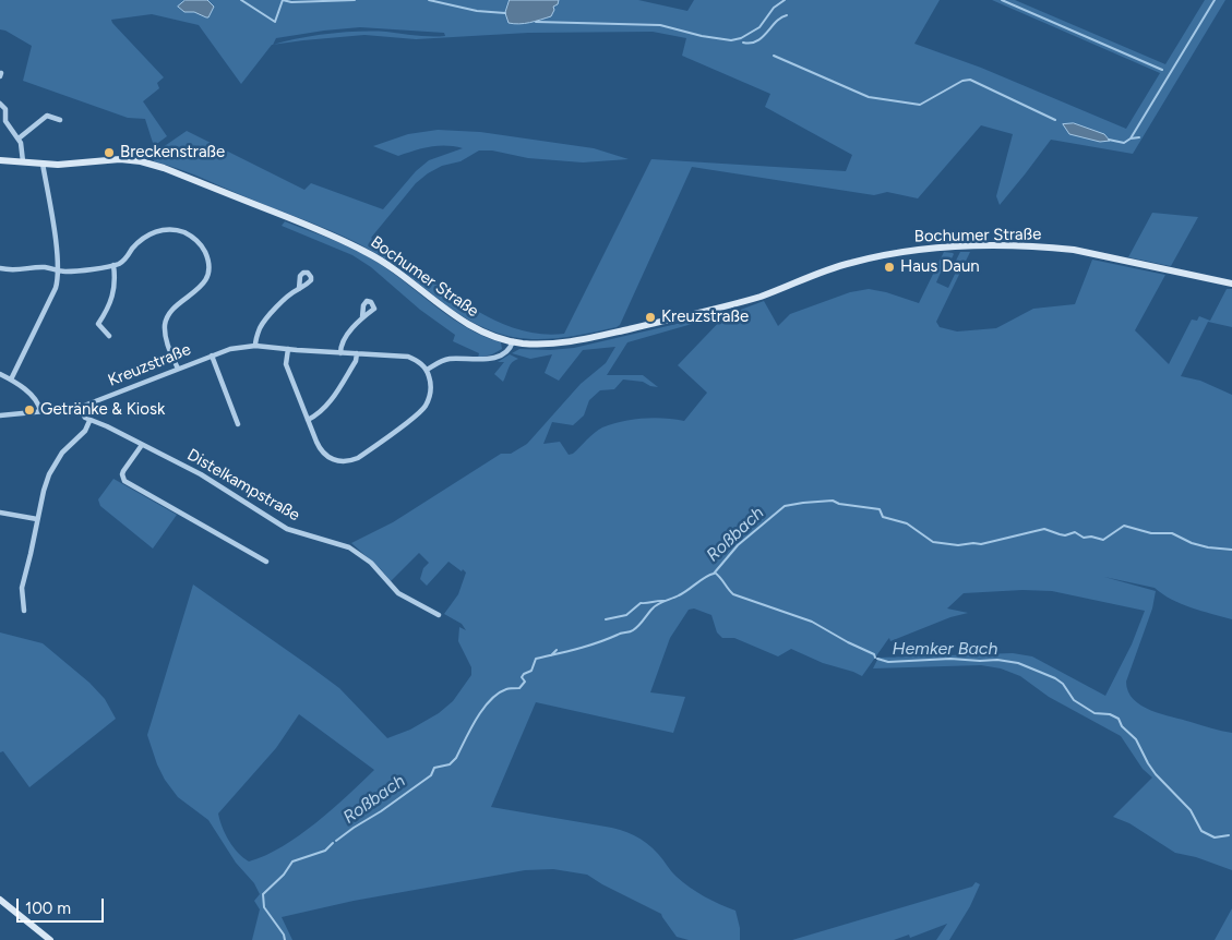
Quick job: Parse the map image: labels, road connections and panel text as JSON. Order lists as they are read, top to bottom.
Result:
{
  "streets": {
    "main road": ["Bochumer Straße"],
    "street": ["Kreuzstraße", "Distelkampstraße"]
  },
  "water": ["Roßbach", "Hemker Bach"],
  "places": [
    "Breckenstraße",
    "Haus Daun",
    "Kreuzstraße",
    "Getränke & Kiosk"
  ],
  "scale_bar": "100 m"
}
